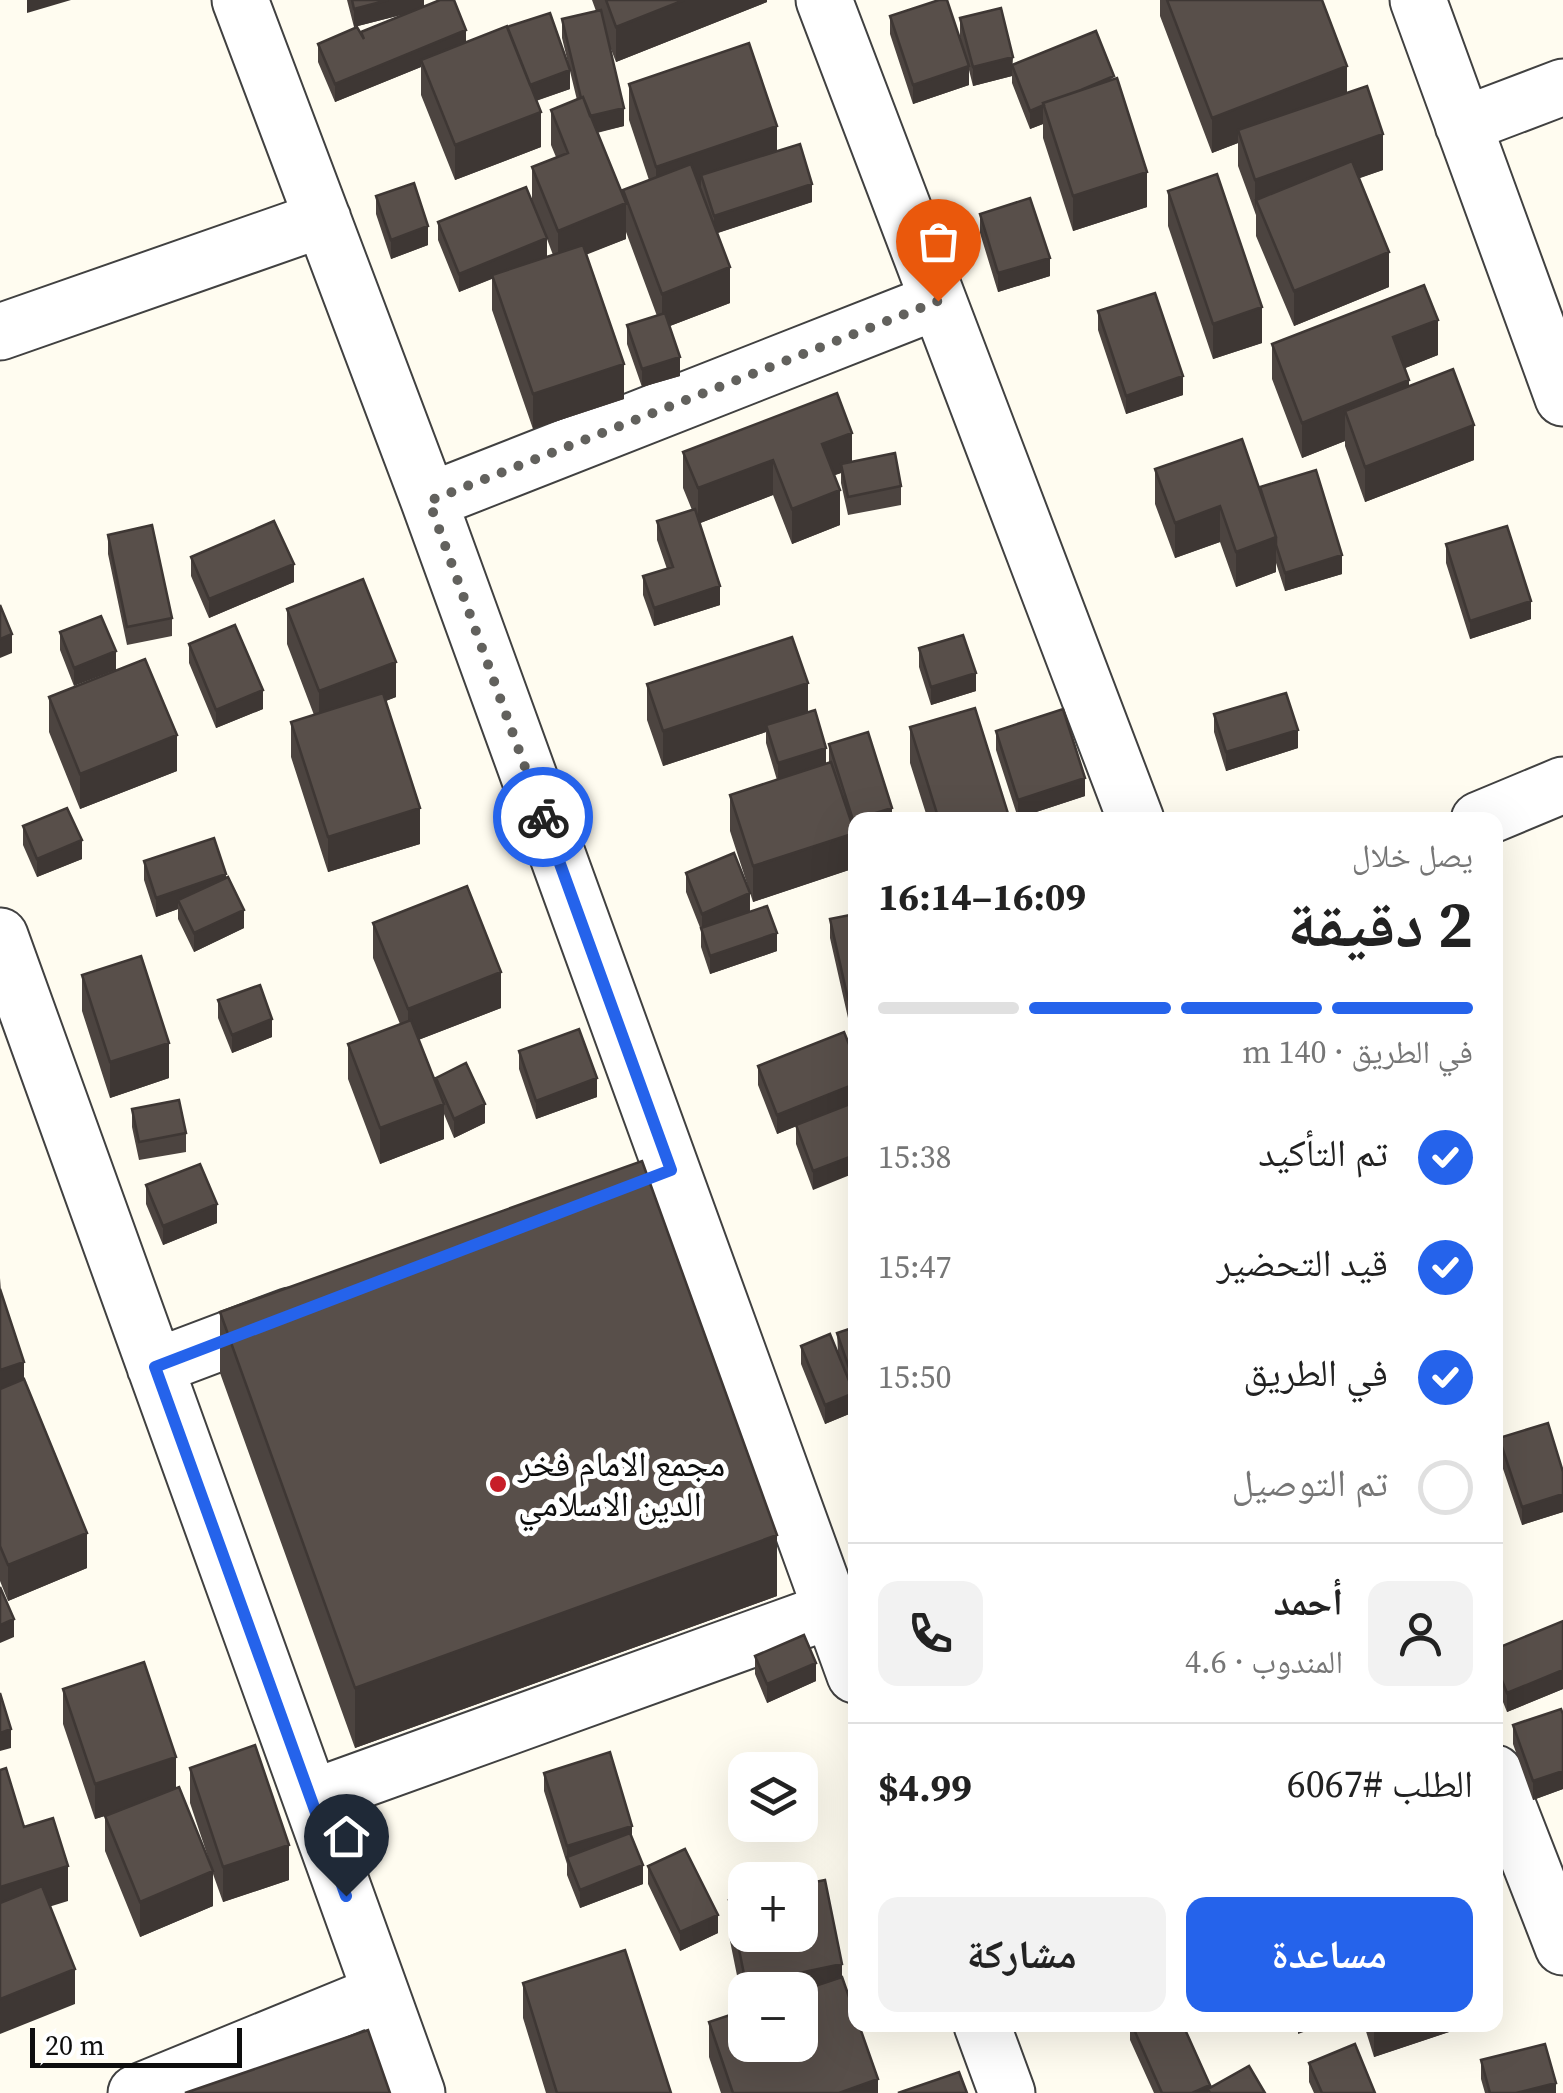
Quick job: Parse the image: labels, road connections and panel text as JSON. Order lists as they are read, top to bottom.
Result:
{
  "places": ["مجمع الامام فخر الدين الاسلامي"],
  "scale_bar": "20 m",
  "page": {
    "heading": ["2 دقيقة", "يصل خلال", "16:09–16:14"],
    "panel": [
      "أحمد",
      "المندوب · 4.6",
      "الطلب #6067",
      "$4.99"
    ],
    "bar": "في الطريق · 140 m",
    "list": [
      ["تم التأكيد", "15:38"],
      ["قيد التحضير", "15:47"],
      ["في الطريق", "15:50"],
      "تم التوصيل"
    ],
    "map_buttons": ["+", "−"],
    "buttons": ["مساعدة", "مشاركة"],
    "scale": "20 m"
  }
}
